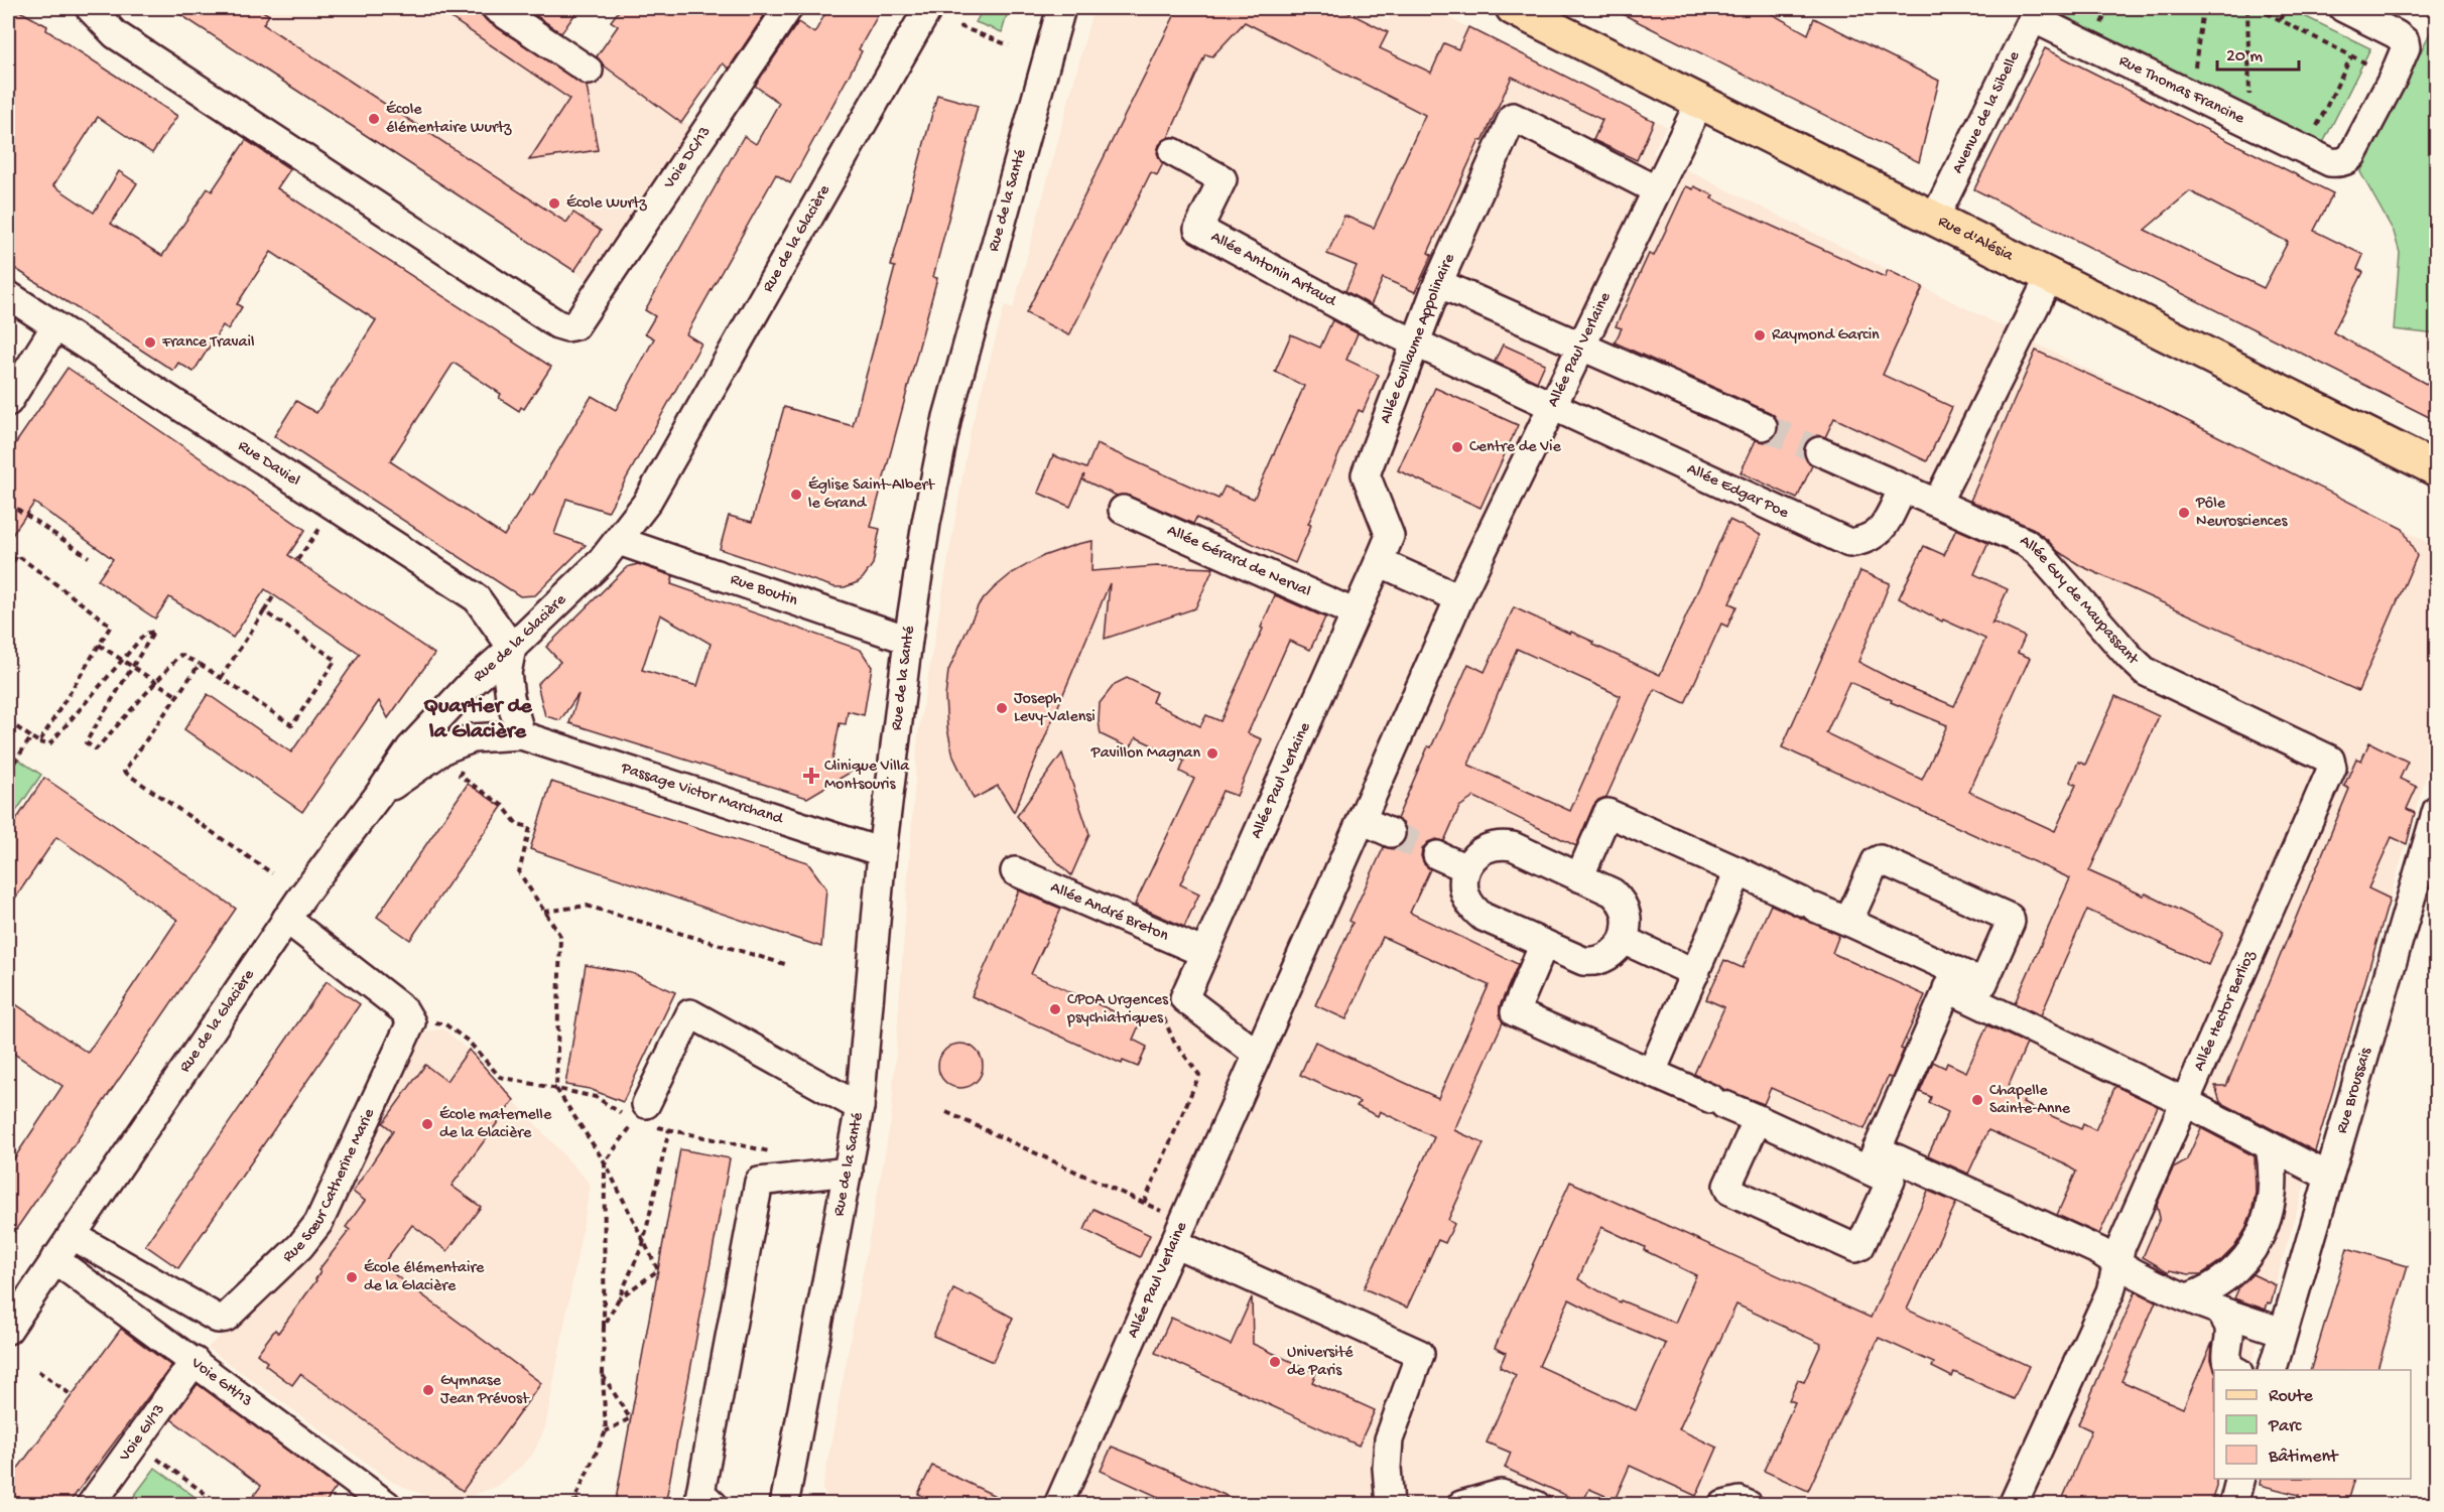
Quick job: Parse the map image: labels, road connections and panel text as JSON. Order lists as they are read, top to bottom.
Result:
{
  "streets": {
    "main road": ["Rue d'Alésia"],
    "street": [
      "Rue Thomas Francine",
      "Avenue de la Sibelle",
      "Voie DC/13",
      "Rue de la Santé",
      "Rue de la Glacière",
      "Allée Antonin Artaud",
      "Allée Guillaume Appolinaire",
      "Allée Paul Verlaine",
      "Rue Daviel",
      "Allée Edgar Poe",
      "Allée Gérard de Nerval",
      "Rue Boutin",
      "Allée Guy de Maupassant",
      "Passage Victor Marchand",
      "Allée André Breton",
      "Allée Hector Berlioz",
      "Rue Broussais",
      "Rue Sœur Catherine Marie",
      "Voie GH/13",
      "Voie GI/13"
    ]
  },
  "crossings": [
    ["Rue Thomas Francine", "Avenue de la Sibelle"],
    ["Avenue de la Sibelle", "Rue d'Alésia"],
    ["Rue de la Santé", "Rue Boutin"],
    ["Rue de la Santé", "Passage Victor Marchand"],
    ["Rue d'Alésia", "Allée Paul Verlaine"],
    ["Rue de la Glacière", "Rue Daviel"],
    ["Rue de la Glacière", "Rue Boutin"],
    ["Rue de la Glacière", "Passage Victor Marchand"],
    ["Rue de la Glacière", "Rue Sœur Catherine Marie"],
    ["Rue de la Glacière", "Voie GH/13"],
    ["Allée Antonin Artaud", "Allée Guillaume Appolinaire"],
    ["Allée Antonin Artaud", "Allée Edgar Poe"],
    ["Allée Guillaume Appolinaire", "Allée Paul Verlaine"],
    ["Allée Guillaume Appolinaire", "Allée Edgar Poe"],
    ["Allée Paul Verlaine", "Allée Edgar Poe"],
    ["Allée Paul Verlaine", "Allée Gérard de Nerval"],
    ["Allée Paul Verlaine", "Allée André Breton"],
    ["Allée Edgar Poe", "Allée Guy de Maupassant"],
    ["Allée Guy de Maupassant", "Allée Hector Berlioz"],
    ["Voie GH/13", "Voie GI/13"]
  ],
  "districts": ["Quartier de la Glacière"],
  "places": {
    "other": [
      "École élémentaire Wurtz",
      "École Wurtz",
      "Raymond Garcin",
      "France Travail",
      "Centre de Vie",
      "Église Saint-Albert le Grand",
      "Pôle Neurosciences",
      "Joseph Levy-Valensi",
      "Pavillon Magnan",
      "CPOA Urgences psychiatriques",
      "Chapelle Sainte-Anne",
      "École maternelle de la Glacière",
      "École élémentaire de la Glacière",
      "Université de Paris",
      "Gymnase Jean Prévost"
    ],
    "health": ["Clinique Villa Montsouris"]
  },
  "legend": ["Route", "Parc", "Bâtiment"],
  "scale_bar": "20 m"
}
